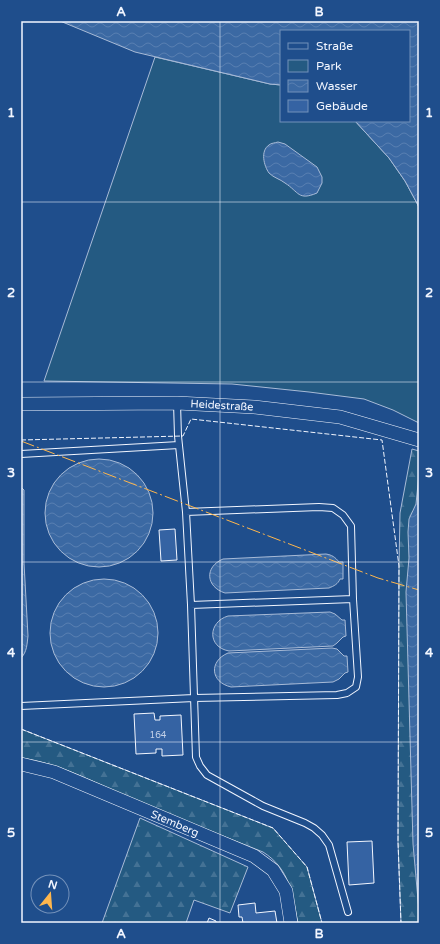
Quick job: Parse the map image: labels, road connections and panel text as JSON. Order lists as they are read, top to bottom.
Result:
{
  "streets": {
    "street": ["Heidestraße", "Stemberg"]
  },
  "house_numbers": ["164"],
  "legend": [
    "Straße",
    "Park",
    "Wasser",
    "Gebäude"
  ],
  "north": "top",
  "grid": {
    "columns": ["A", "B"],
    "rows": [
      "1",
      "2",
      "3",
      "4",
      "5"
    ]
  }
}
